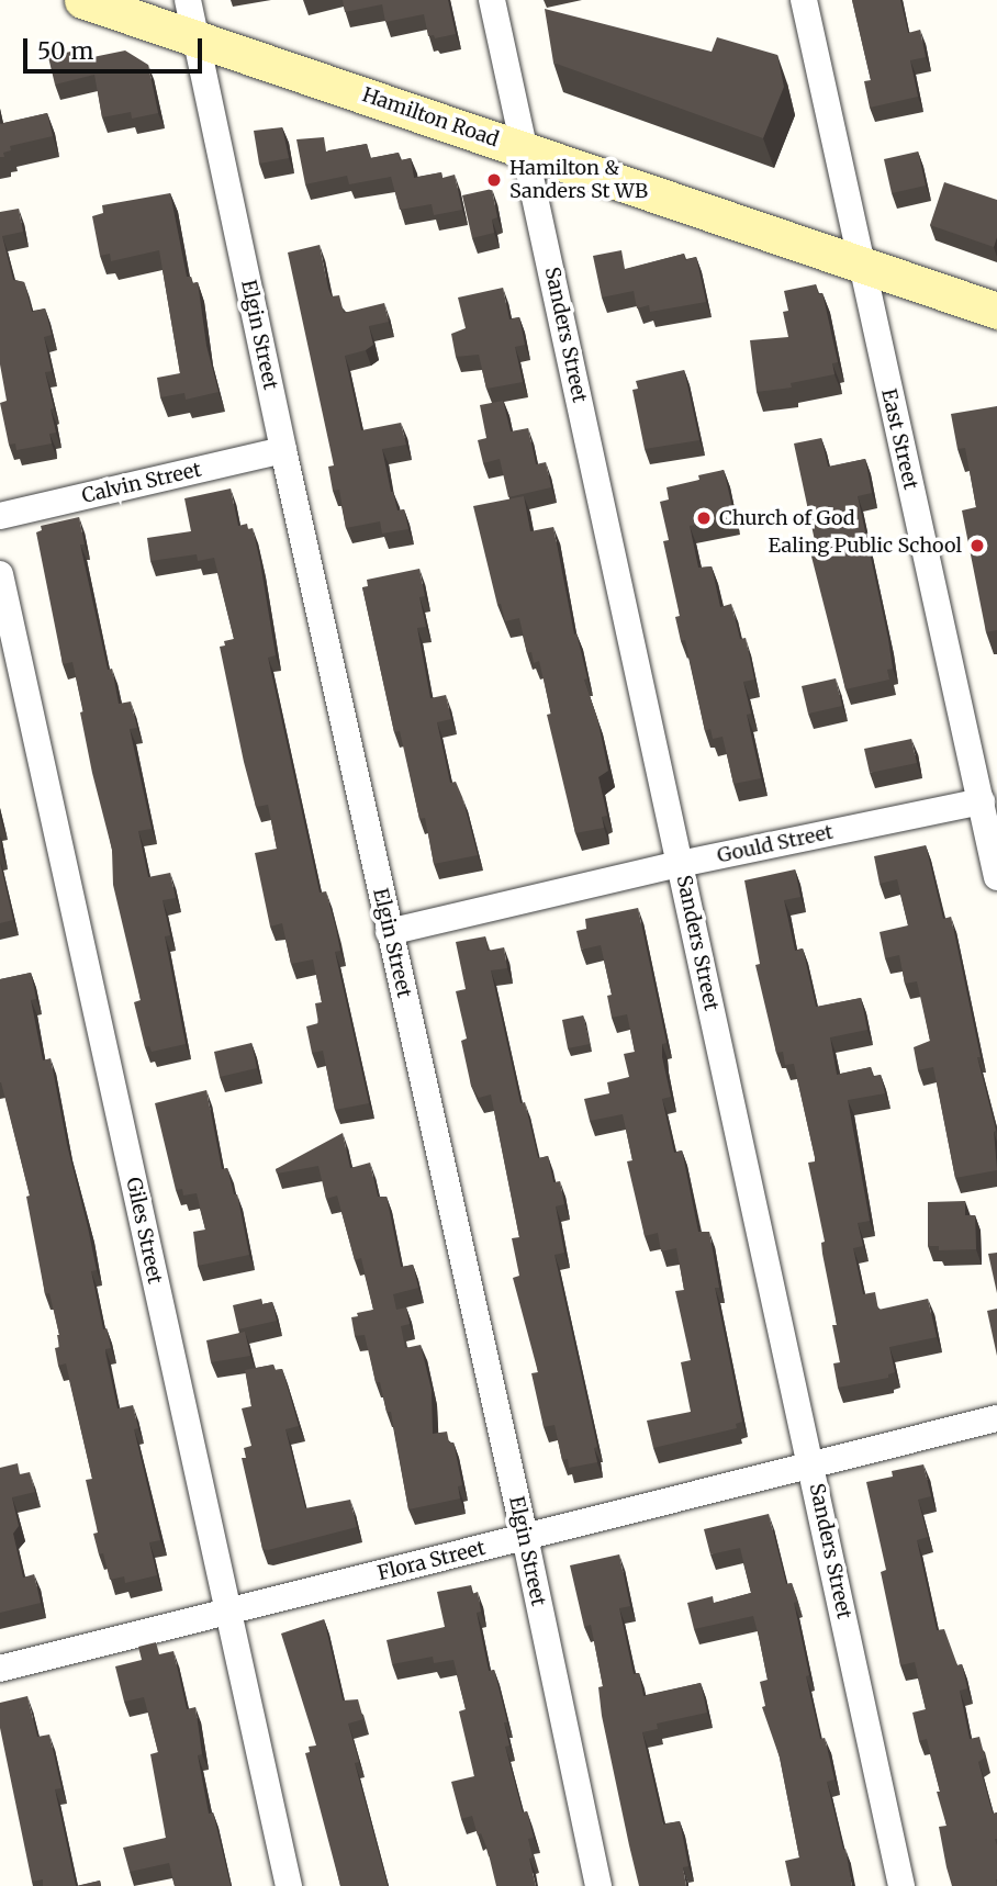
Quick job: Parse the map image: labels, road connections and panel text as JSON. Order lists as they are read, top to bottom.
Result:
{
  "streets": {
    "main road": ["Hamilton Road"],
    "street": [
      "Elgin Street",
      "Sanders Street",
      "East Street",
      "Calvin Street",
      "Gould Street",
      "Giles Street",
      "Flora Street"
    ]
  },
  "crossings": [
    ["Hamilton Road", "Elgin Street"],
    ["Hamilton Road", "Sanders Street"],
    ["Hamilton Road", "East Street"],
    ["Elgin Street", "Calvin Street"],
    ["Elgin Street", "Gould Street"],
    ["Elgin Street", "Flora Street"],
    ["Sanders Street", "Gould Street"],
    ["Sanders Street", "Flora Street"],
    ["East Street", "Gould Street"],
    ["Giles Street", "Flora Street"]
  ],
  "places": ["Hamilton & Sanders St WB", "Church of God", "Ealing Public School"],
  "scale_bar": "50 m"
}
